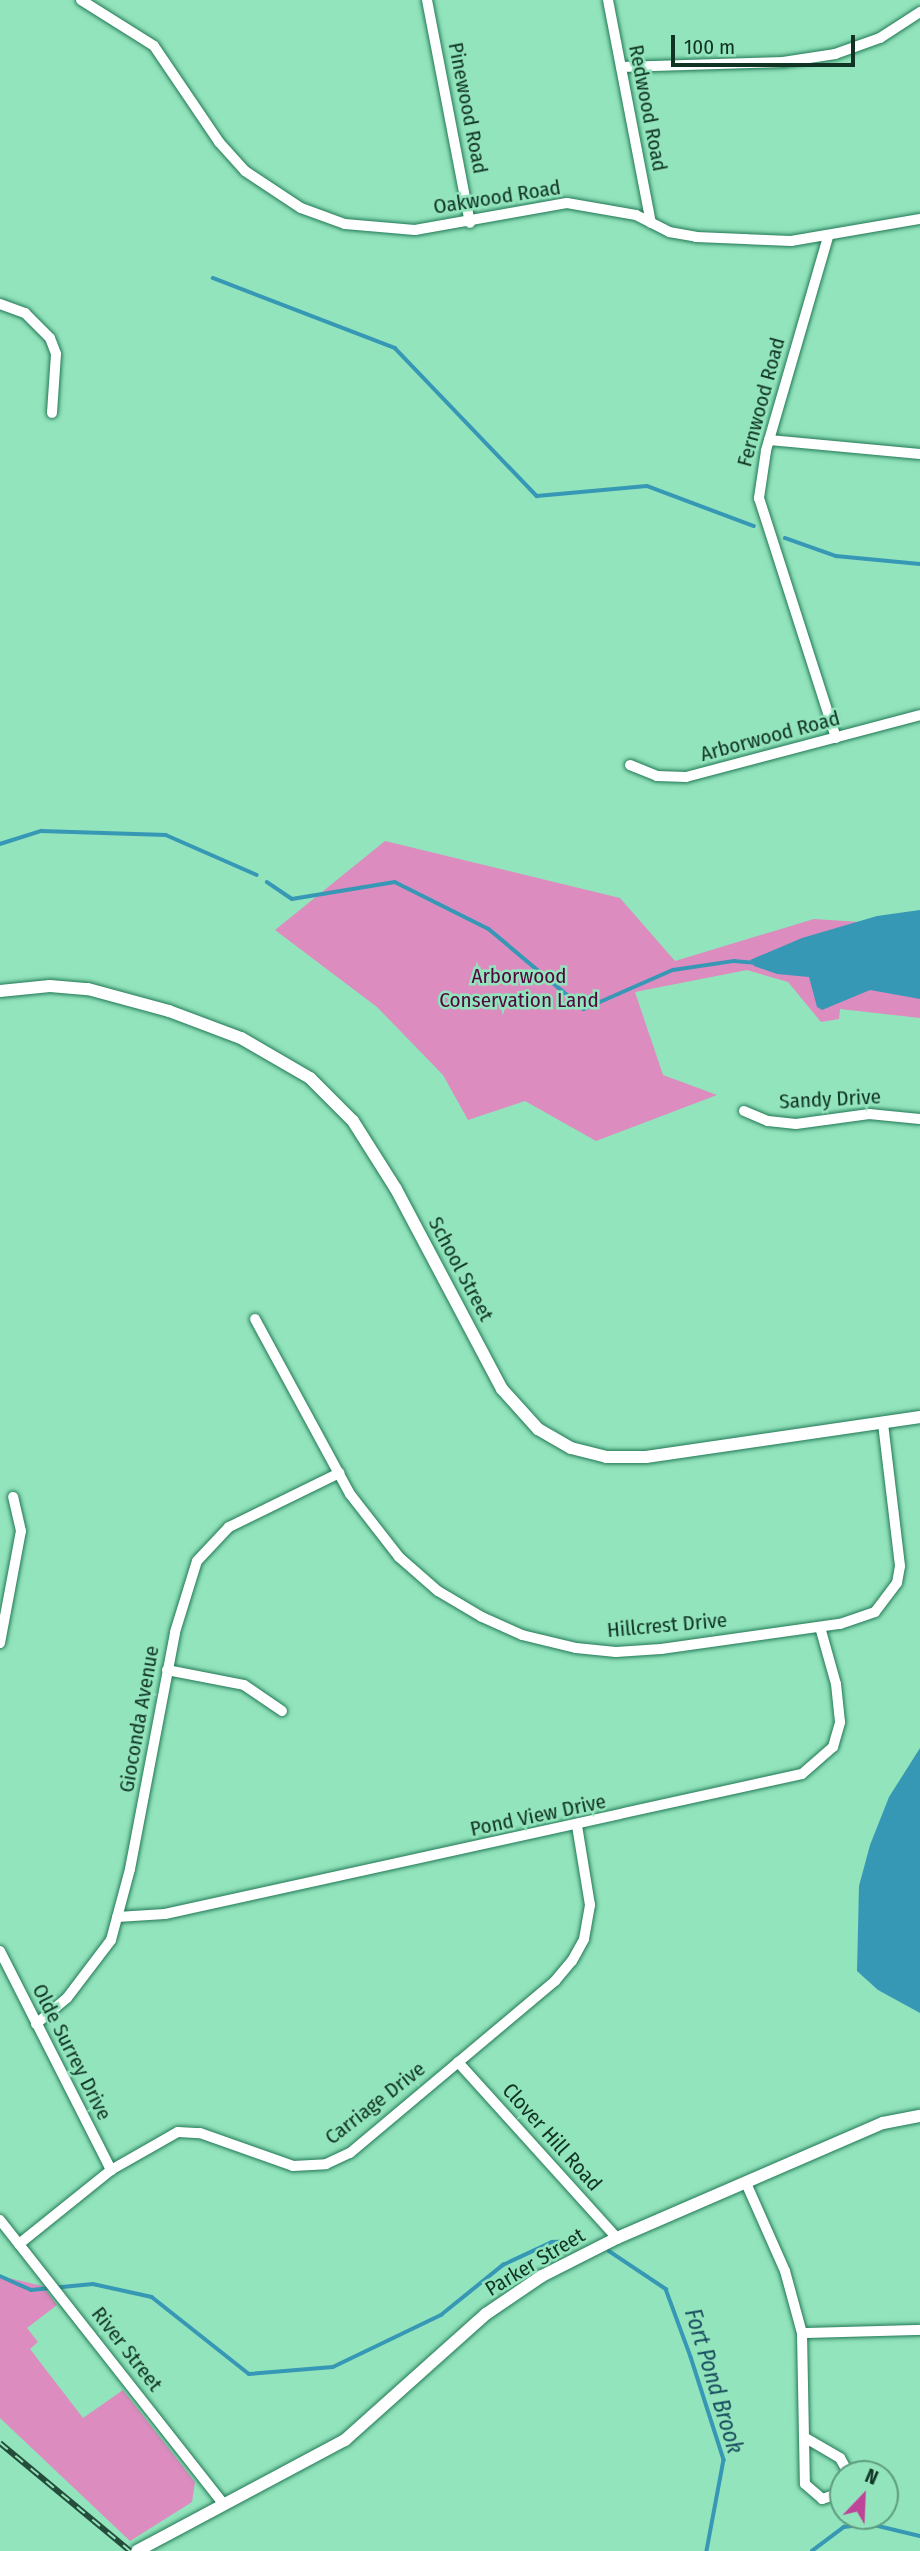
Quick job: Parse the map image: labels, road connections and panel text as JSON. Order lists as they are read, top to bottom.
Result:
{
  "streets": {
    "street": [
      "Pinewood Road",
      "Redwood Road",
      "Oakwood Road",
      "Fernwood Road",
      "Arborwood Road",
      "Sandy Drive",
      "School Street",
      "Hillcrest Drive",
      "Gioconda Avenue",
      "Pond View Drive",
      "Olde Surrey Drive",
      "Carriage Drive",
      "Clover Hill Road",
      "Parker Street",
      "River Street"
    ]
  },
  "crossings": [
    ["Pinewood Road", "Oakwood Road"],
    ["Redwood Road", "Oakwood Road"],
    ["Oakwood Road", "Fernwood Road"],
    ["Fernwood Road", "Arborwood Road"],
    ["School Street", "Hillcrest Drive"],
    ["Hillcrest Drive", "Gioconda Avenue"],
    ["Hillcrest Drive", "Pond View Drive"],
    ["Gioconda Avenue", "Pond View Drive"],
    ["Gioconda Avenue", "Olde Surrey Drive"],
    ["Pond View Drive", "Carriage Drive"],
    ["Olde Surrey Drive", "Carriage Drive"],
    ["Carriage Drive", "Clover Hill Road"],
    ["Carriage Drive", "River Street"],
    ["Clover Hill Road", "Parker Street"],
    ["Parker Street", "River Street"]
  ],
  "water": ["Fort Pond Brook"],
  "parks": ["Arborwood Conservation Land"],
  "scale_bar": "100 m",
  "north": "top right"
}
